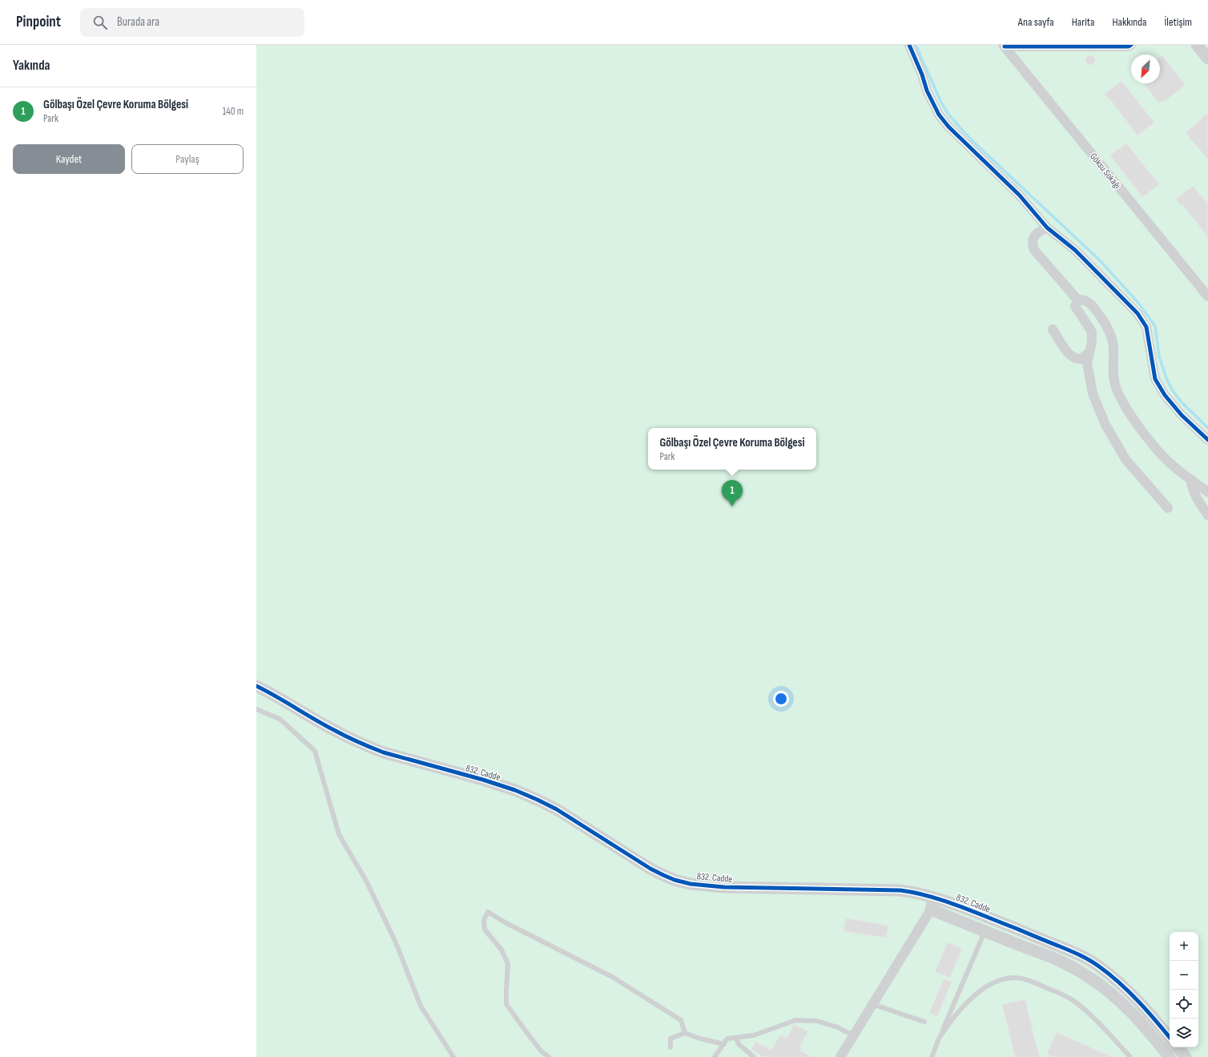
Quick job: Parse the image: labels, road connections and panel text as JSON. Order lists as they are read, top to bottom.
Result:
{
  "streets": {
    "street": ["Göksu Sokağı", "832. Cadde"]
  },
  "north": "bottom left",
  "page": {
    "header": "Pinpoint",
    "search": "Burada ara",
    "nav": [
      "Ana sayfa",
      "Harita",
      "Hakkında",
      "İletişim"
    ],
    "heading": "Yakında",
    "list": [
      {
        "mark": "1",
        "name": "Gölbaşı Özel Çevre Koruma Bölgesi",
        "note": "Park",
        "value": "140 m"
      }
    ],
    "buttons": ["Kaydet", "Paylaş"],
    "popup": ["Gölbaşı Özel Çevre Koruma Bölgesi", "Park"],
    "pins": "1",
    "map_buttons": ["+", "−"]
  }
}
